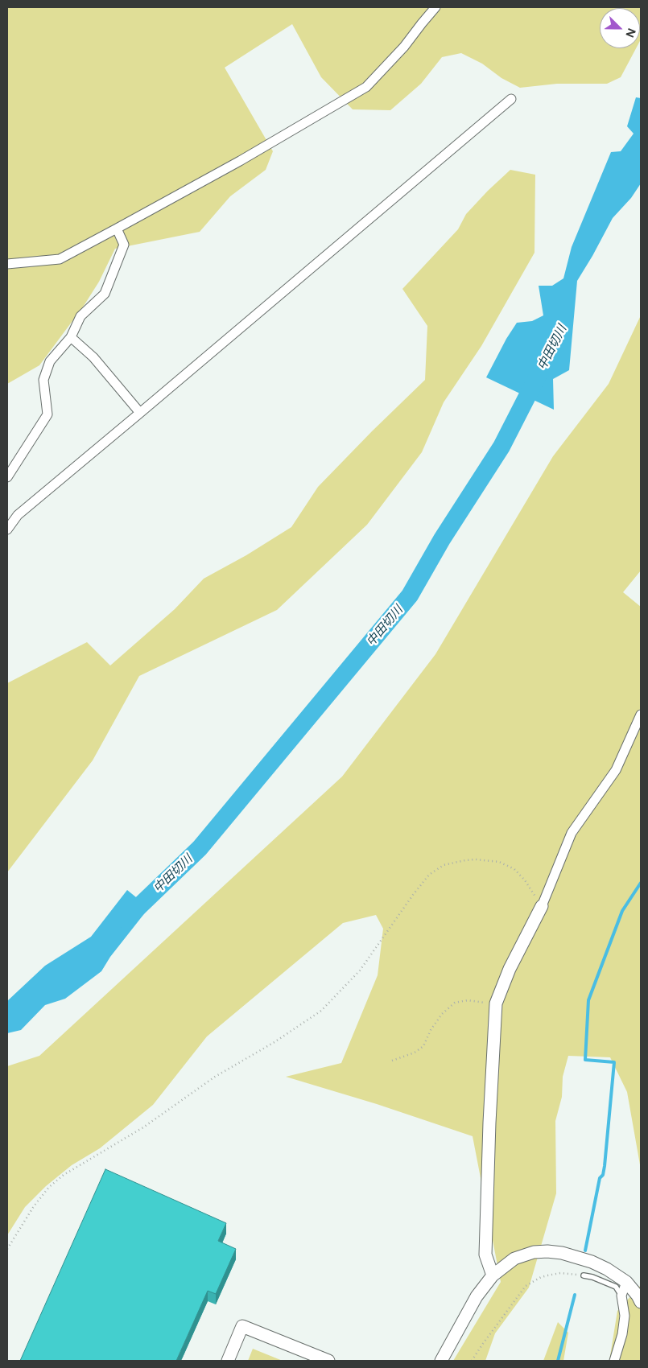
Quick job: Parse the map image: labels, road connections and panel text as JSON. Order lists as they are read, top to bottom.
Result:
{
  "water": ["中田切川"],
  "north": "bottom right"
}
